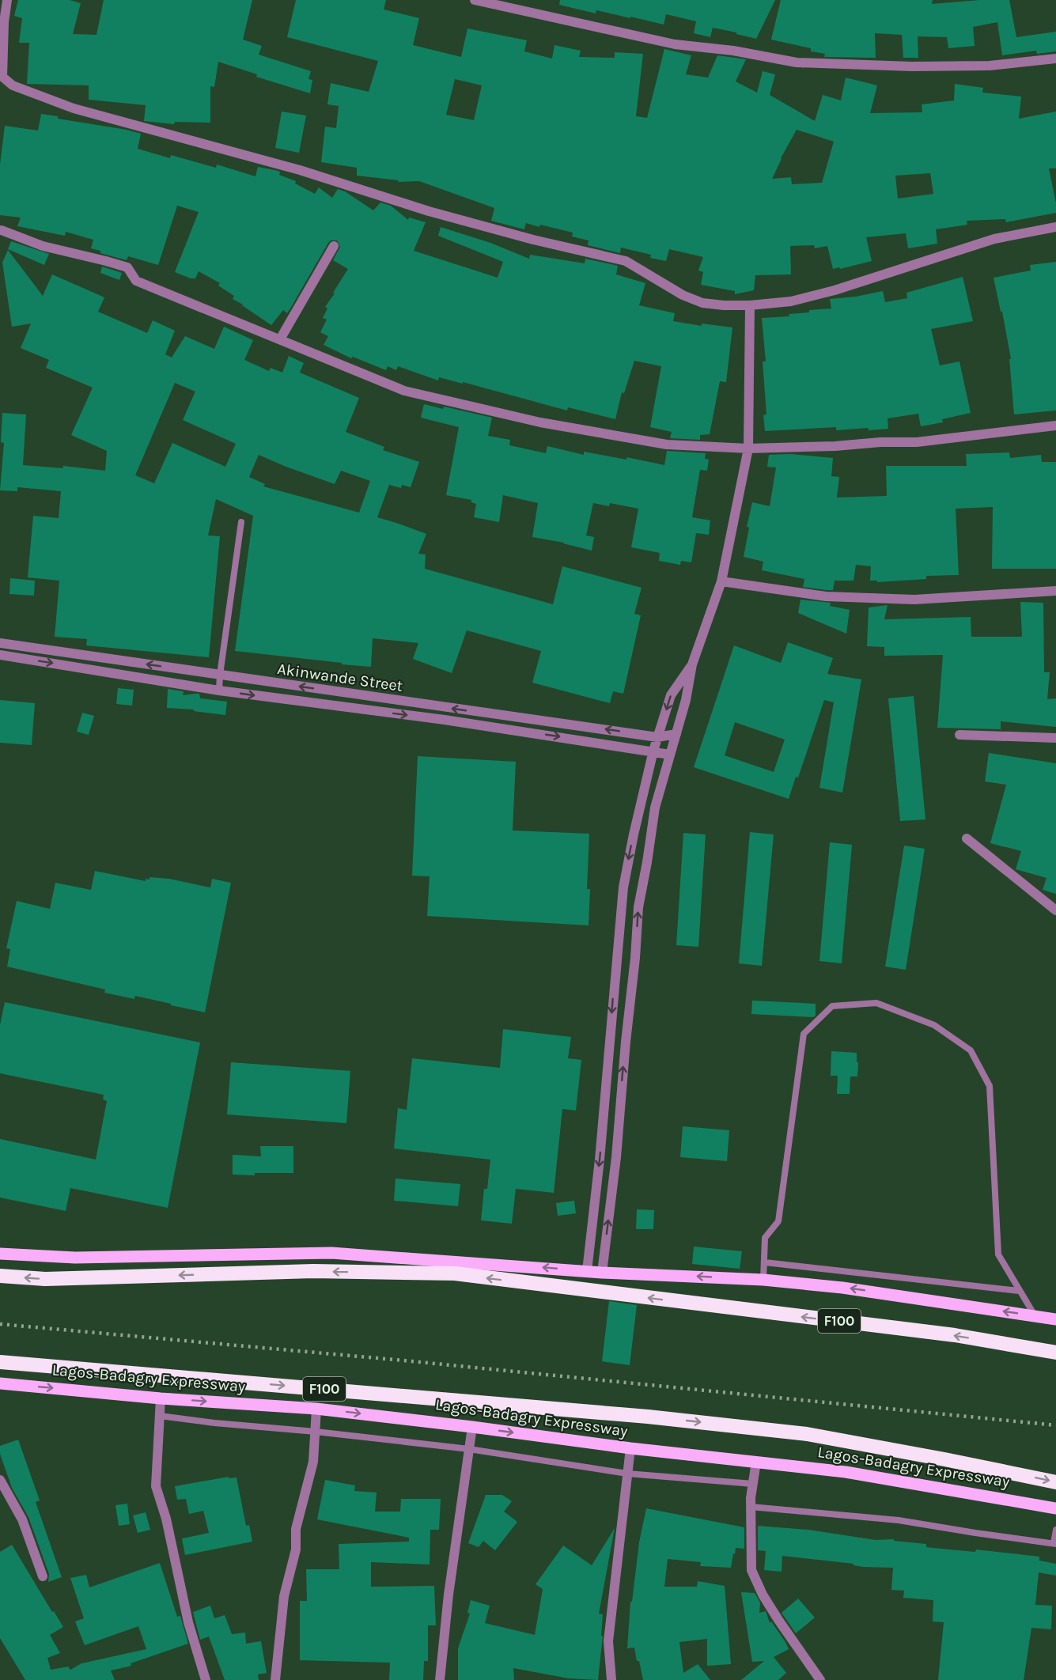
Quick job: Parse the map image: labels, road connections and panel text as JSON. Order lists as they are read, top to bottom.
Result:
{
  "streets": {
    "highway": ["F100", "Lagos-Badagry Expressway"],
    "street": ["Akinwande Street"]
  }
}
